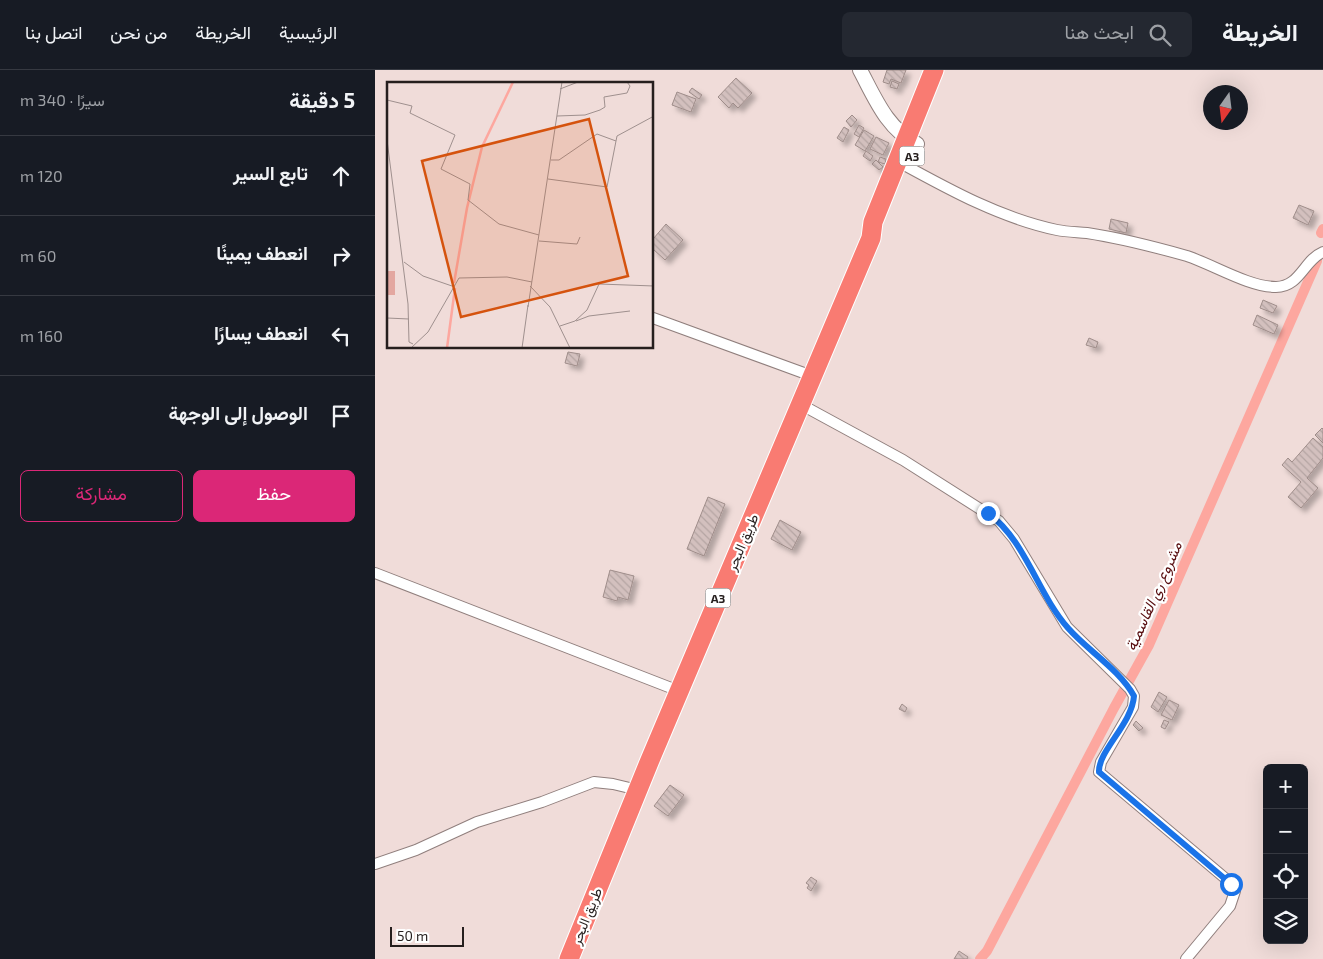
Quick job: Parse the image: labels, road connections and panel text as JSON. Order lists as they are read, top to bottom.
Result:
{
  "streets": {
    "highway": ["A3", "طريق البحر"]
  },
  "water": ["مشروع ري القاسمية"],
  "scale_bar": "50 m",
  "north": "bottom",
  "page": {
    "header": "الخريطة",
    "search": "ابحث هنا",
    "nav": [
      "الرئيسية",
      "الخريطة",
      "من نحن",
      "اتصل بنا"
    ],
    "heading": ["5 دقيقة", "سيرًا · 340 m"],
    "list": [
      ["تابع السير", "120 m"],
      ["انعطف يمينًا", "60 m"],
      ["انعطف يسارًا", "160 m"],
      "الوصول إلى الوجهة"
    ],
    "buttons": ["حفظ", "مشاركة"],
    "map_buttons": ["+", "−"],
    "scale": "50 m"
  }
}
